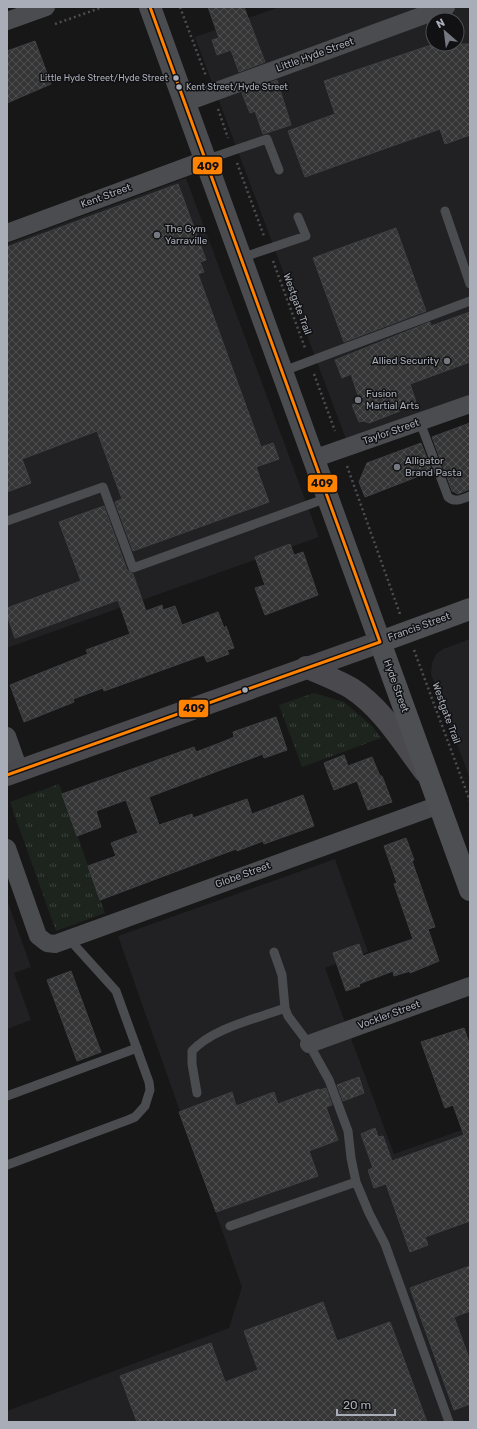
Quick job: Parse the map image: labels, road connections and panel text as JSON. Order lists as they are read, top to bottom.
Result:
{
  "streets": {
    "main road": ["Francis Street", "Hyde Street"],
    "street": [
      "Little Hyde Street",
      "Kent Street",
      "Taylor Street",
      "Globe Street",
      "Vockler Street"
    ],
    "path": ["Westgate Trail"]
  },
  "crossings": [
    ["Little Hyde Street", "Westgate Trail"],
    ["Little Hyde Street", "Hyde Street"],
    ["Kent Street", "Hyde Street"],
    ["Westgate Trail", "Taylor Street"],
    ["Taylor Street", "Hyde Street"],
    ["Francis Street", "Hyde Street"],
    ["Hyde Street", "Globe Street"]
  ],
  "places": [
    "Little Hyde Street/Hyde Street",
    "Kent Street/Hyde Street",
    "The Gym Yarraville",
    "Allied Security",
    "Fusion Martial Arts",
    "Alligator Brand Pasta"
  ],
  "lines": ["transit line 409"],
  "scale_bar": "20 m",
  "north": "top left"
}
